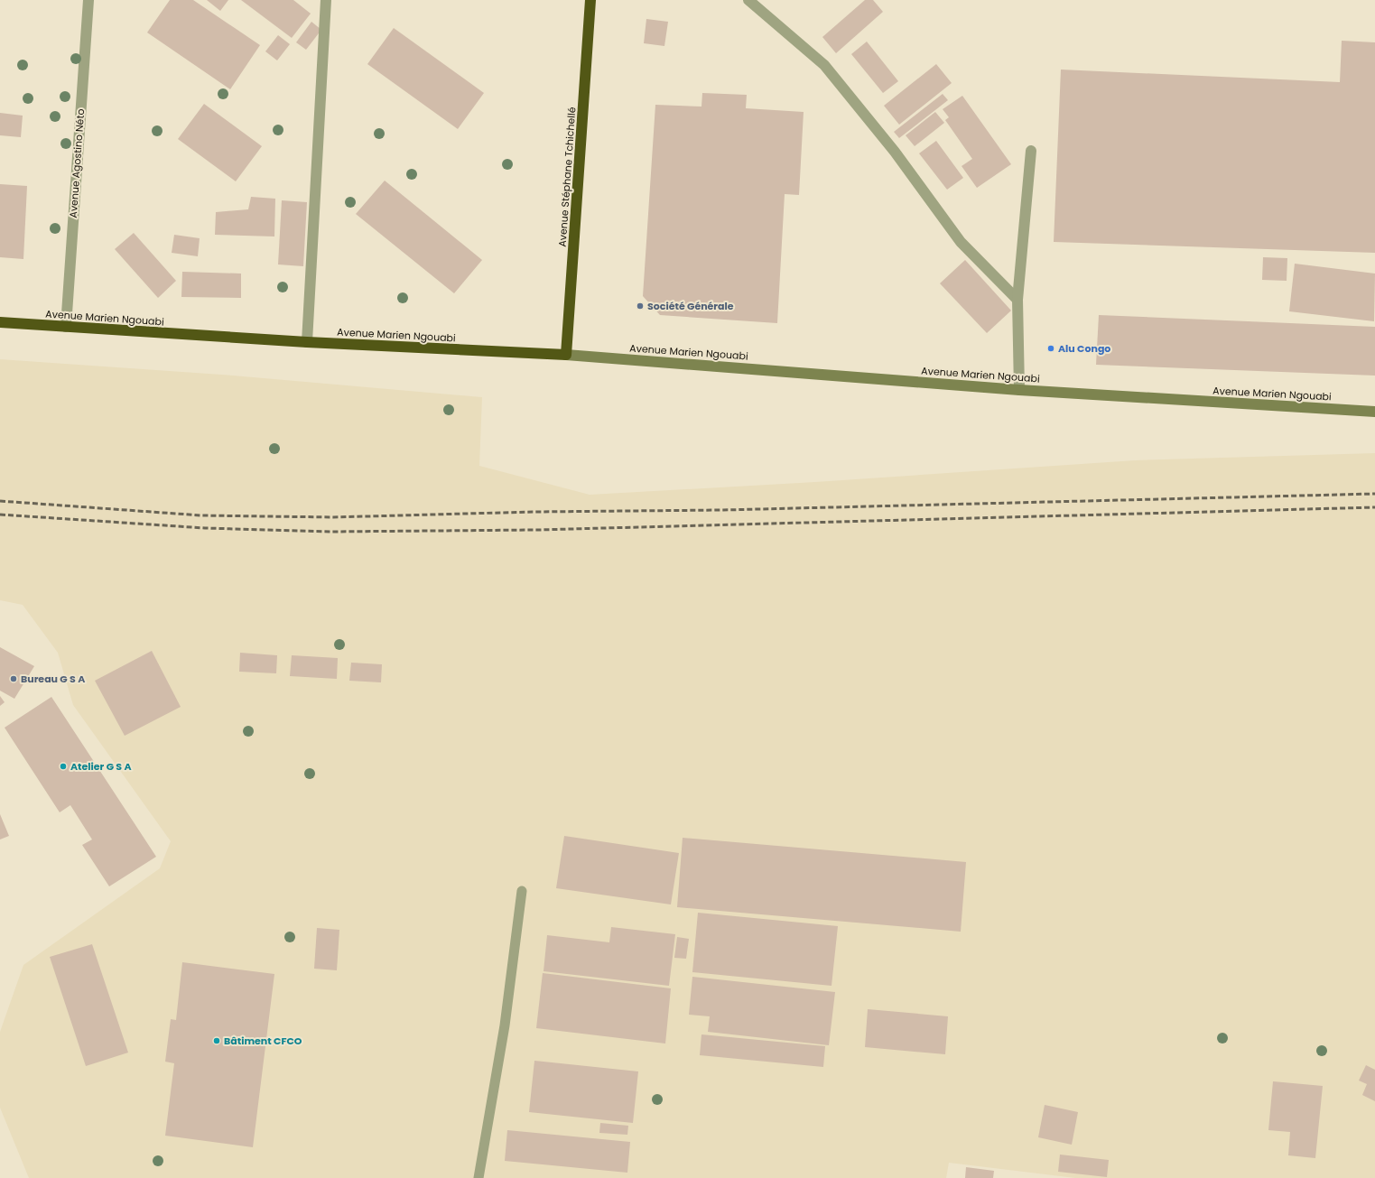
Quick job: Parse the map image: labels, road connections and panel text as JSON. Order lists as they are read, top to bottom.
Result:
{
  "streets": {
    "highway": ["Avenue Stéphane Tchichellé", "Avenue Marien Ngouabi"],
    "street": ["Avenue Agostino Néto"]
  },
  "crossings": [
    ["Avenue Agostino Néto", "Avenue Marien Ngouabi"],
    ["Avenue Stéphane Tchichellé", "Avenue Marien Ngouabi"]
  ],
  "places": [
    "Société Générale",
    "Alu Congo",
    "Bureau G S A",
    "Atelier G S A",
    "Bâtiment CFCO"
  ]
}
